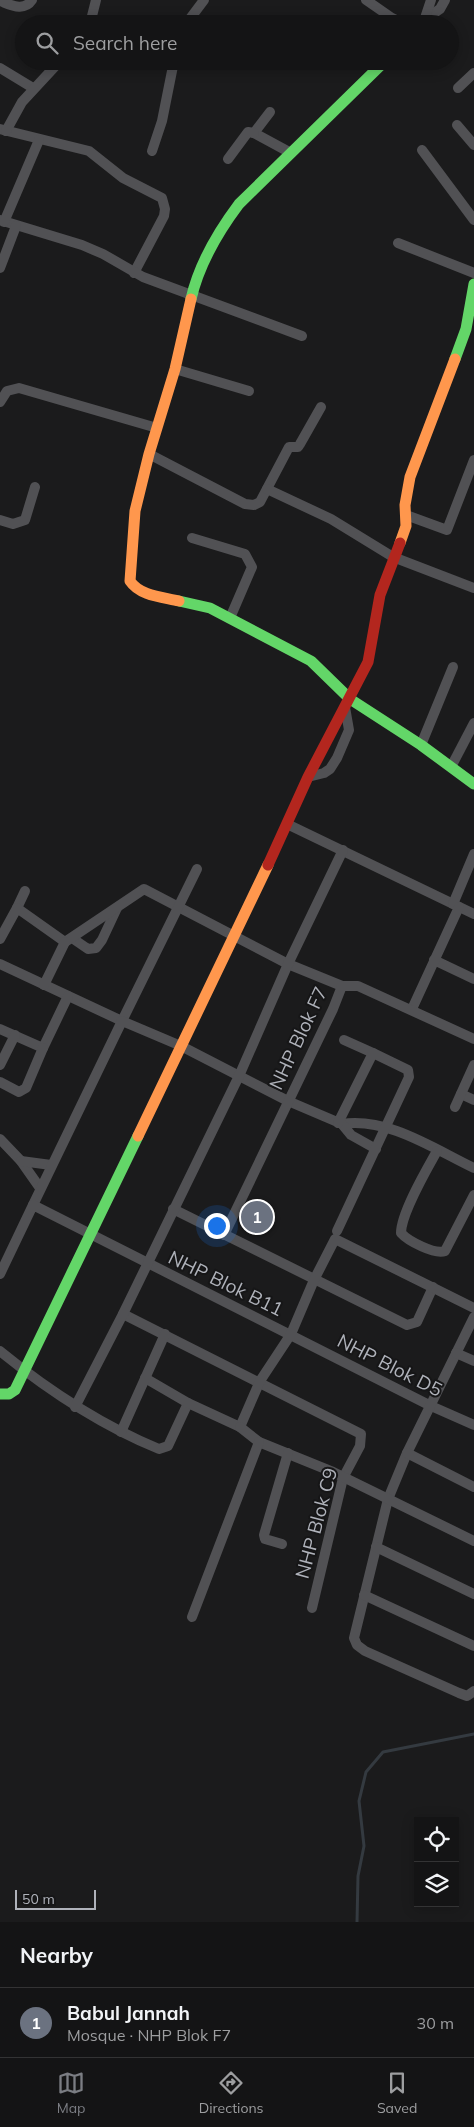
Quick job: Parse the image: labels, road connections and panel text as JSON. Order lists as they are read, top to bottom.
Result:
{
  "streets": {
    "street": [
      "NHP Blok F7",
      "NHP Blok B11",
      "NHP Blok D5",
      "NHP Blok C9"
    ]
  },
  "crossings": [
    ["NHP Blok B11", "NHP Blok D5"]
  ],
  "scale_bar": "50 m",
  "page": {
    "search": "Search here",
    "pins": "1",
    "scale": "50 m",
    "heading": "Nearby",
    "list": [
      {
        "mark": "1",
        "name": "Babul Jannah",
        "note": "Mosque · NHP Blok F7",
        "value": "30 m"
      }
    ],
    "nav": ["Map", "Directions", "Saved"]
  }
}
